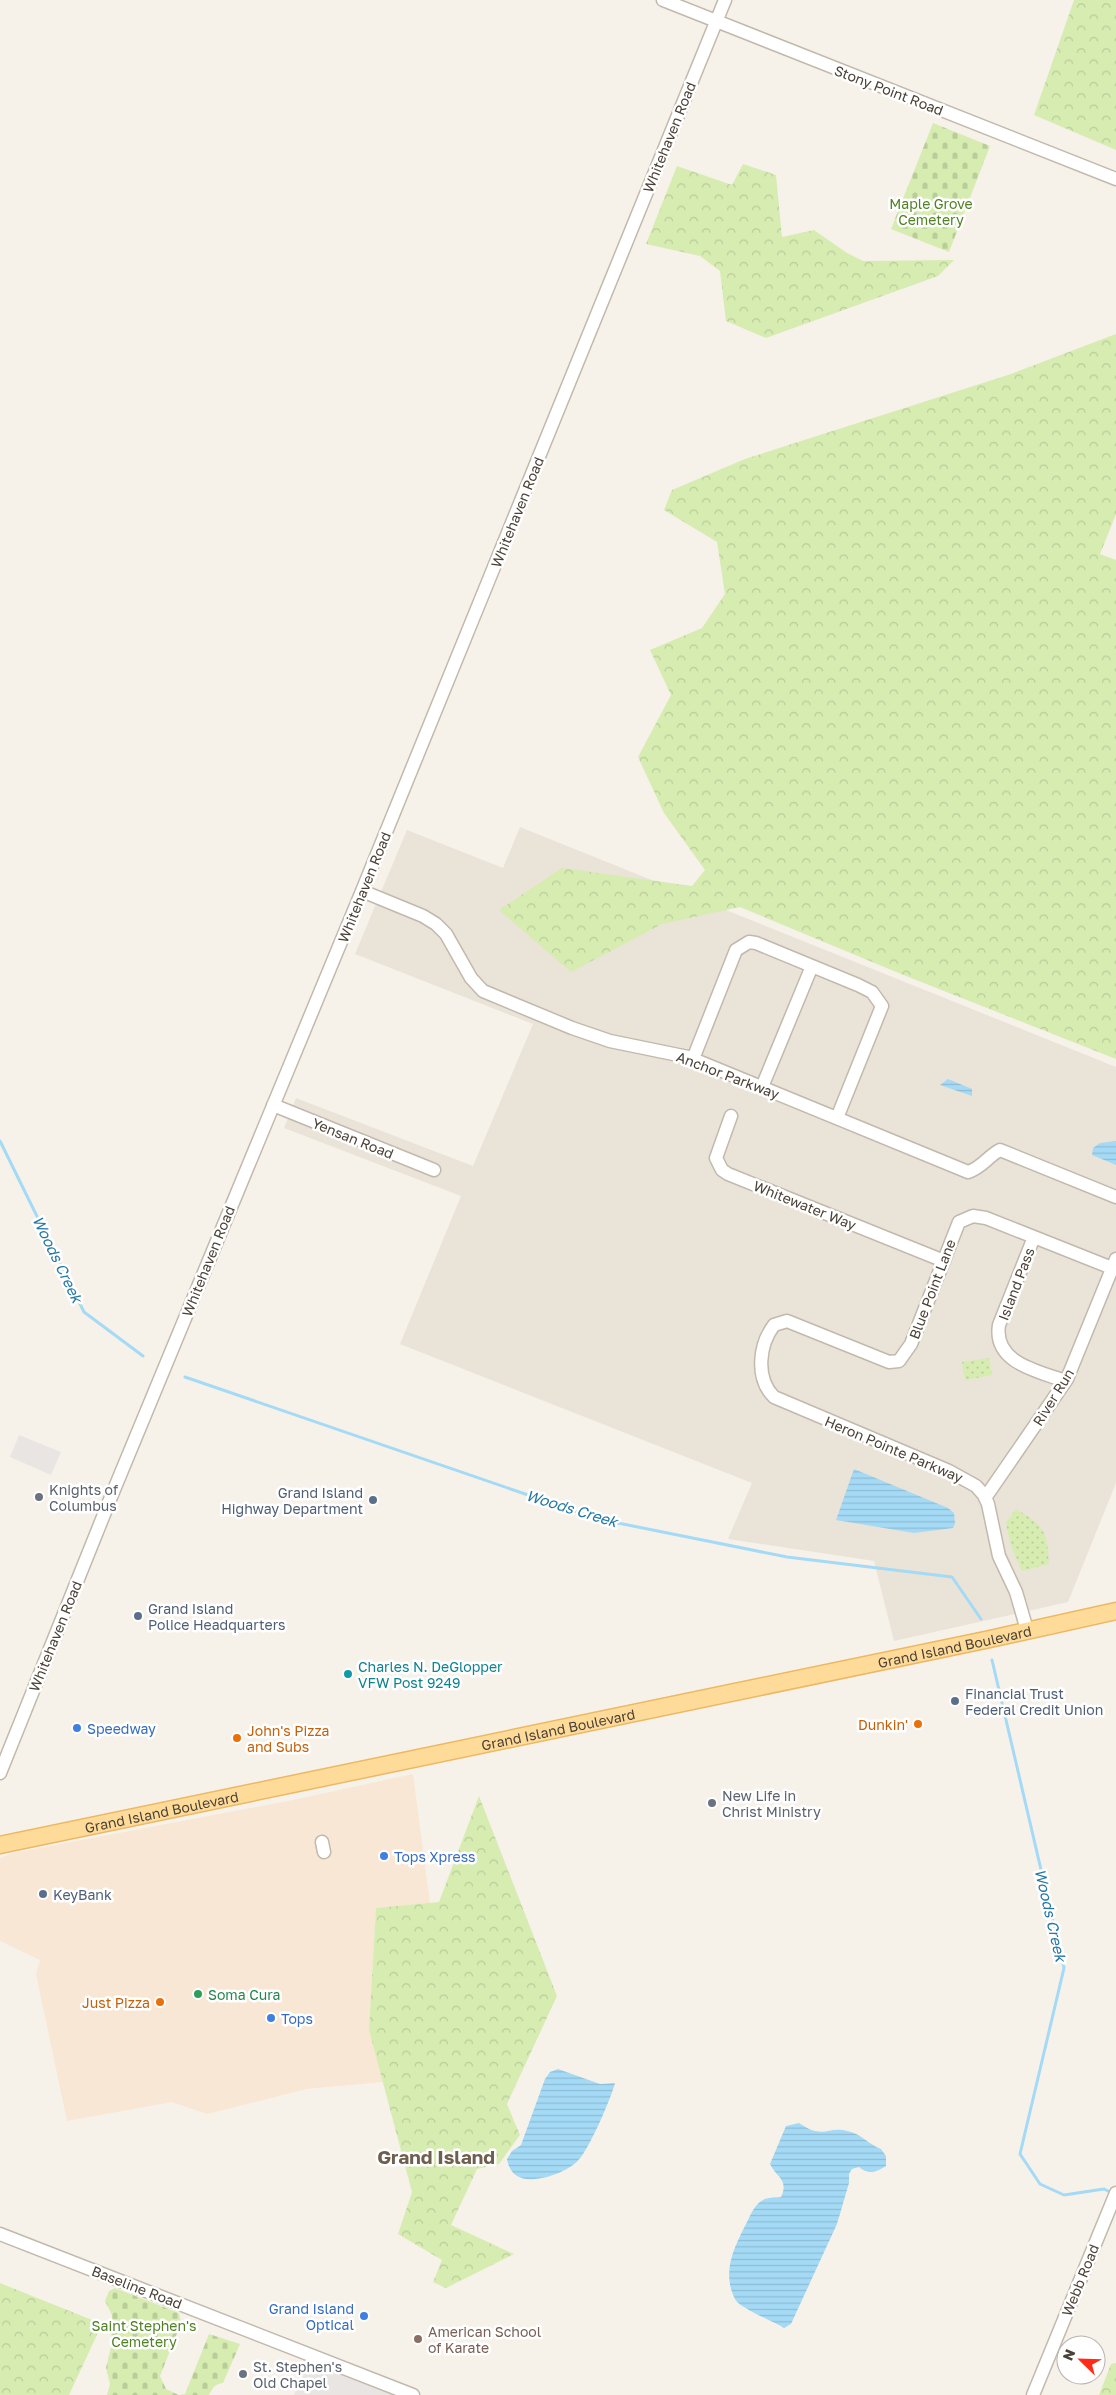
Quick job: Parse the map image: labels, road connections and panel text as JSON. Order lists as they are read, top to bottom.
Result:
{
  "streets": {
    "main road": ["Grand Island Boulevard"],
    "street": [
      "Stony Point Road",
      "Whitehaven Road",
      "Anchor Parkway",
      "Yensan Road",
      "Whitewater Way",
      "Island Pass",
      "Blue Point Lane",
      "River Run",
      "Heron Pointe Parkway",
      "Webb Road",
      "Baseline Road"
    ]
  },
  "crossings": [
    ["Stony Point Road", "Whitehaven Road"],
    ["Whitehaven Road", "Anchor Parkway"],
    ["Whitehaven Road", "Yensan Road"],
    ["Whitewater Way", "Blue Point Lane"],
    ["Island Pass", "Blue Point Lane"],
    ["Island Pass", "River Run"],
    ["Blue Point Lane", "River Run"],
    ["Blue Point Lane", "Heron Pointe Parkway"],
    ["River Run", "Heron Pointe Parkway"]
  ],
  "districts": ["Grand Island"],
  "water": ["Woods Creek"],
  "parks": ["Maple Grove Cemetery", "Saint Stephen's Cemetery"],
  "places": [
    "Knights of Columbus",
    "Grand Island Highway Department",
    "Grand Island Police Headquarters",
    "Charles N. DeGlopper VFW Post 9249",
    "Financial Trust Federal Credit Union",
    "Dunkin'",
    "Speedway",
    "John's Pizza and Subs",
    "New Life in Christ Ministry",
    "Tops Xpress",
    "KeyBank",
    "Soma Cura",
    "Just Pizza",
    "Tops",
    "Grand Island Optical",
    "American School of Karate",
    "St. Stephen's Old Chapel"
  ],
  "north": "top left"
}
